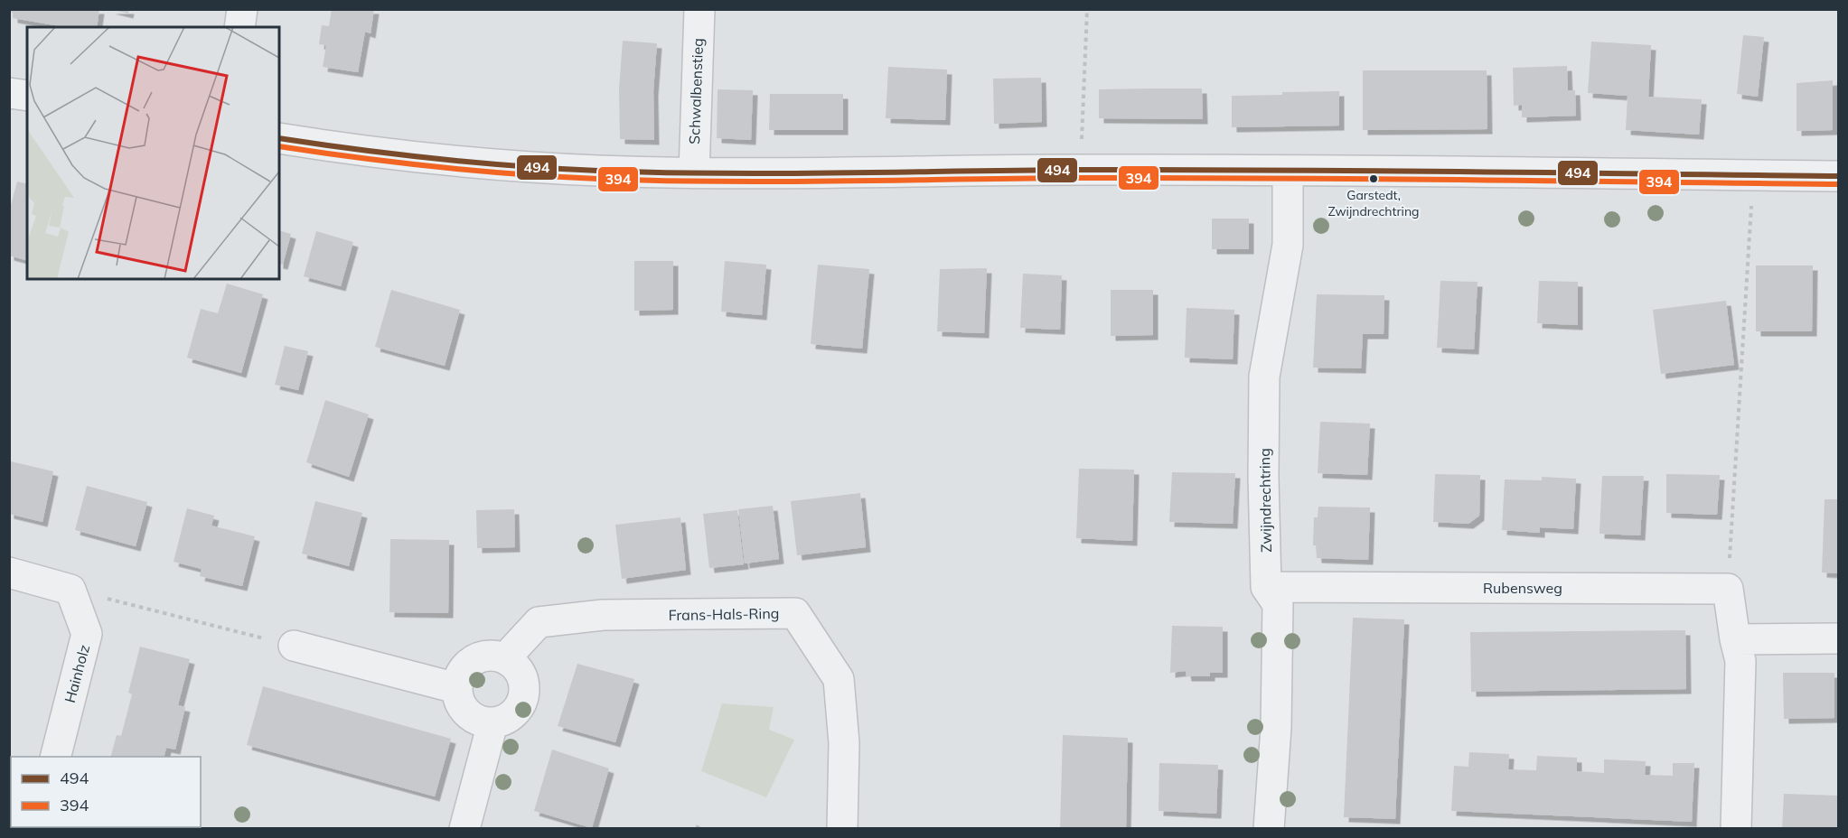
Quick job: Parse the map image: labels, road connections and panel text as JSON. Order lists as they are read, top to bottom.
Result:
{
  "streets": {
    "street": [
      "Schwalbenstieg",
      "Zwijndrechtring",
      "Rubensweg",
      "Frans-Hals-Ring",
      "Hainholz"
    ]
  },
  "crossings": [
    ["Zwijndrechtring", "Rubensweg"]
  ],
  "places": ["Garstedt, Zwijndrechtring"],
  "lines": ["transit line 494", "transit line 394"],
  "legend": ["494", "394"]
}
